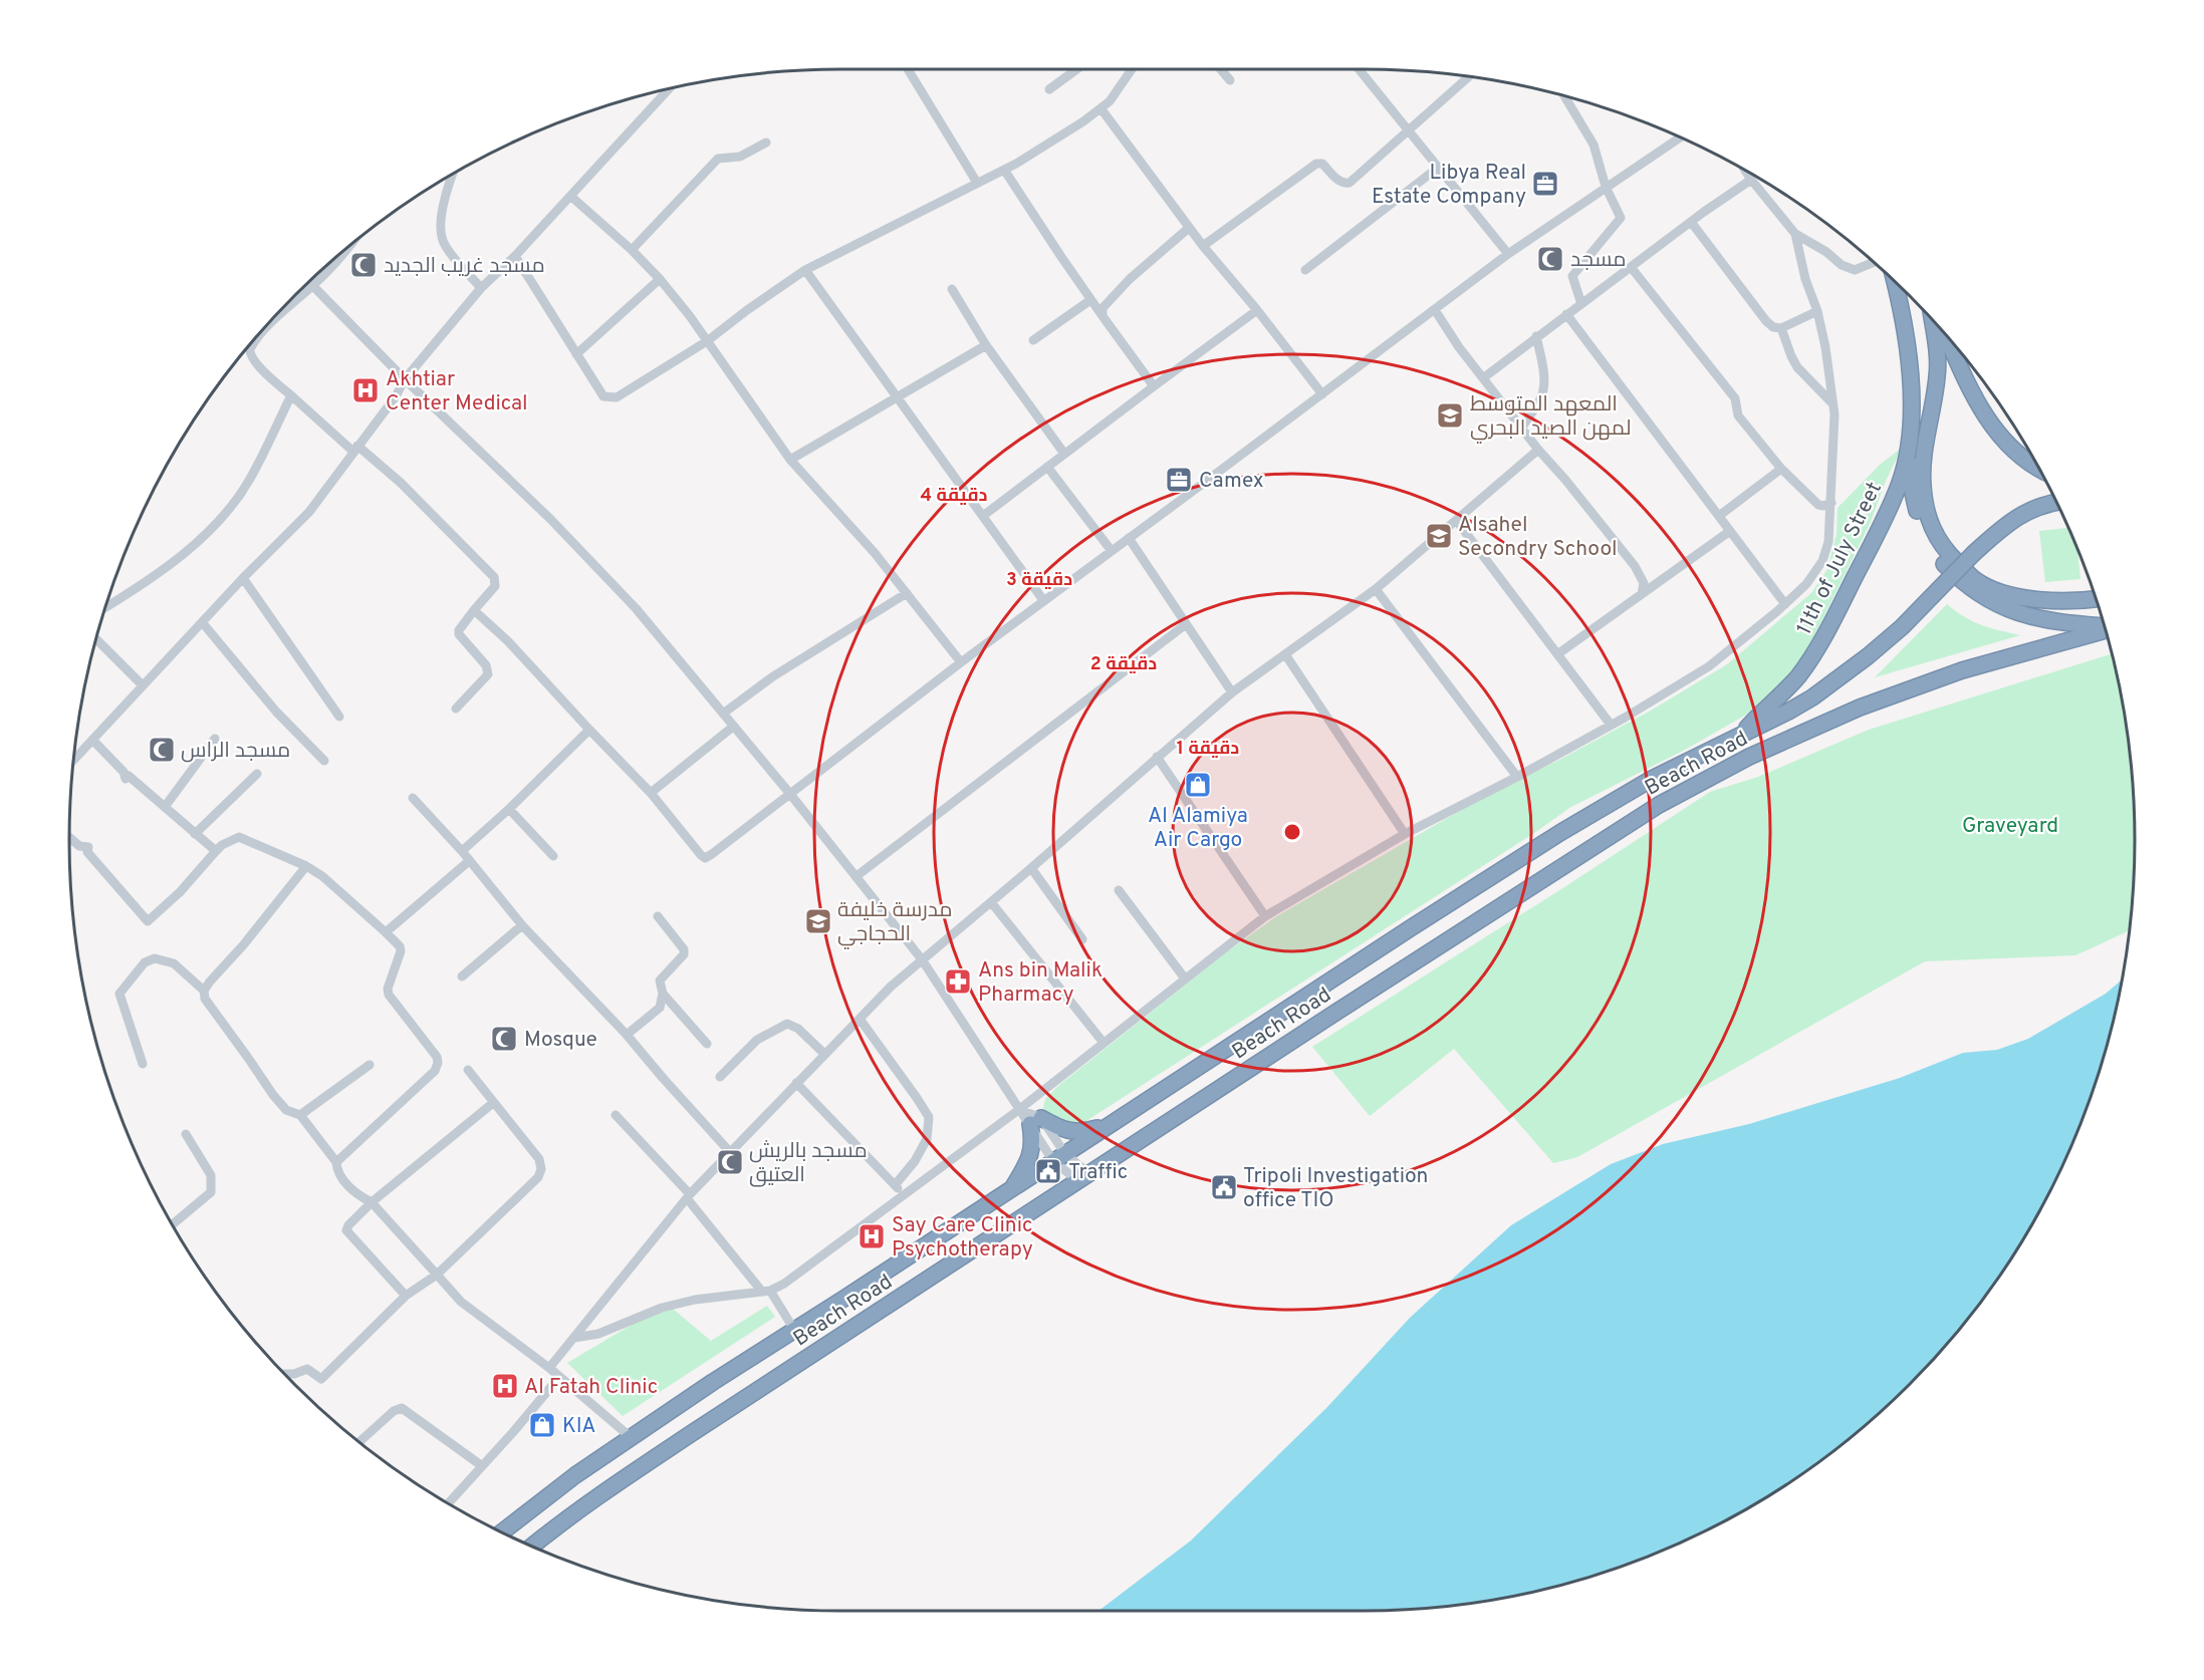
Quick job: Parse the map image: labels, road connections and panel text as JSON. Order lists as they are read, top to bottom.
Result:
{
  "streets": {
    "highway": ["11th of July Street", "Beach Road"]
  },
  "crossings": [
    ["11th of July Street", "Beach Road"]
  ],
  "parks": ["Graveyard"],
  "places": {
    "office": ["Libya Real Estate Company", "Camex"],
    "mosque": [
      "مسجد",
      "مسجد غريب الجديد",
      "مسجد الراس",
      "Mosque",
      "مسجد بالريش العتيق"
    ],
    "hospital": ["Akhtiar Center Medical", "Say Care Clinic Psychotherapy", "Al Fatah Clinic"],
    "school or university": ["المعهد المتوسط لمهن الصيد البحري", "Alsahel Secondry School", "مدرسة خليفة الحجاجي"],
    "shop": ["Al Alamiya Air Cargo", "KIA"],
    "pharmacy": ["Ans bin Malik Pharmacy"],
    "public building": ["Traffic", "Tripoli Investigation office TIO"]
  },
  "rings": [
    "4 دقيقة",
    "3 دقيقة",
    "2 دقيقة",
    "1 دقيقة"
  ]
}
